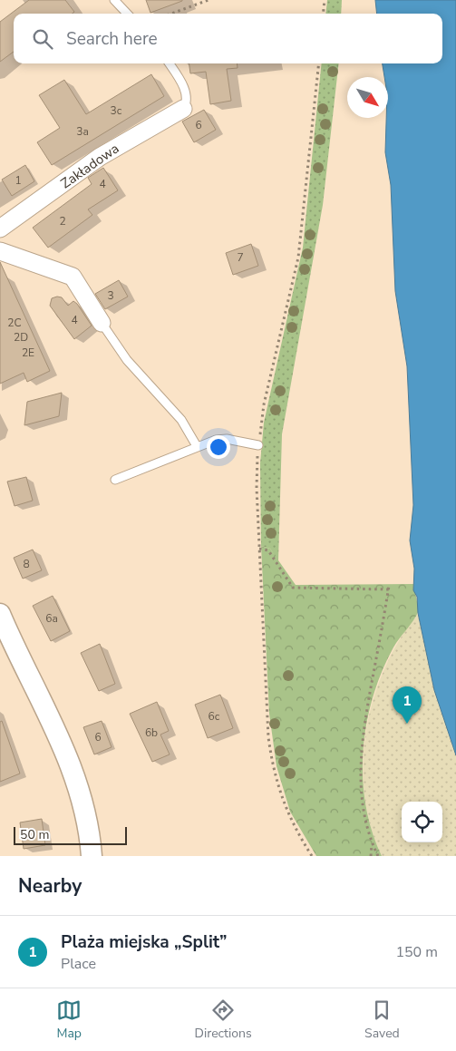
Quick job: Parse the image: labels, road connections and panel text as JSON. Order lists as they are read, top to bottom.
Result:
{
  "streets": {
    "street": ["Zakładowa"]
  },
  "house_numbers": [
    "3c",
    "6",
    "3a",
    "1",
    "4",
    "2",
    "7",
    "3",
    "4",
    "2C",
    "2D",
    "2E",
    "8",
    "6a",
    "6c",
    "6b",
    "6"
  ],
  "scale_bar": "50 m",
  "north": "bottom right",
  "page": {
    "search": "Search here",
    "pins": "1",
    "scale": "50 m",
    "heading": "Nearby",
    "list": [
      {
        "mark": "1",
        "name": "Plaża miejska „Split”",
        "note": "Place",
        "value": "150 m"
      }
    ],
    "nav": ["Map", "Directions", "Saved"]
  }
}
